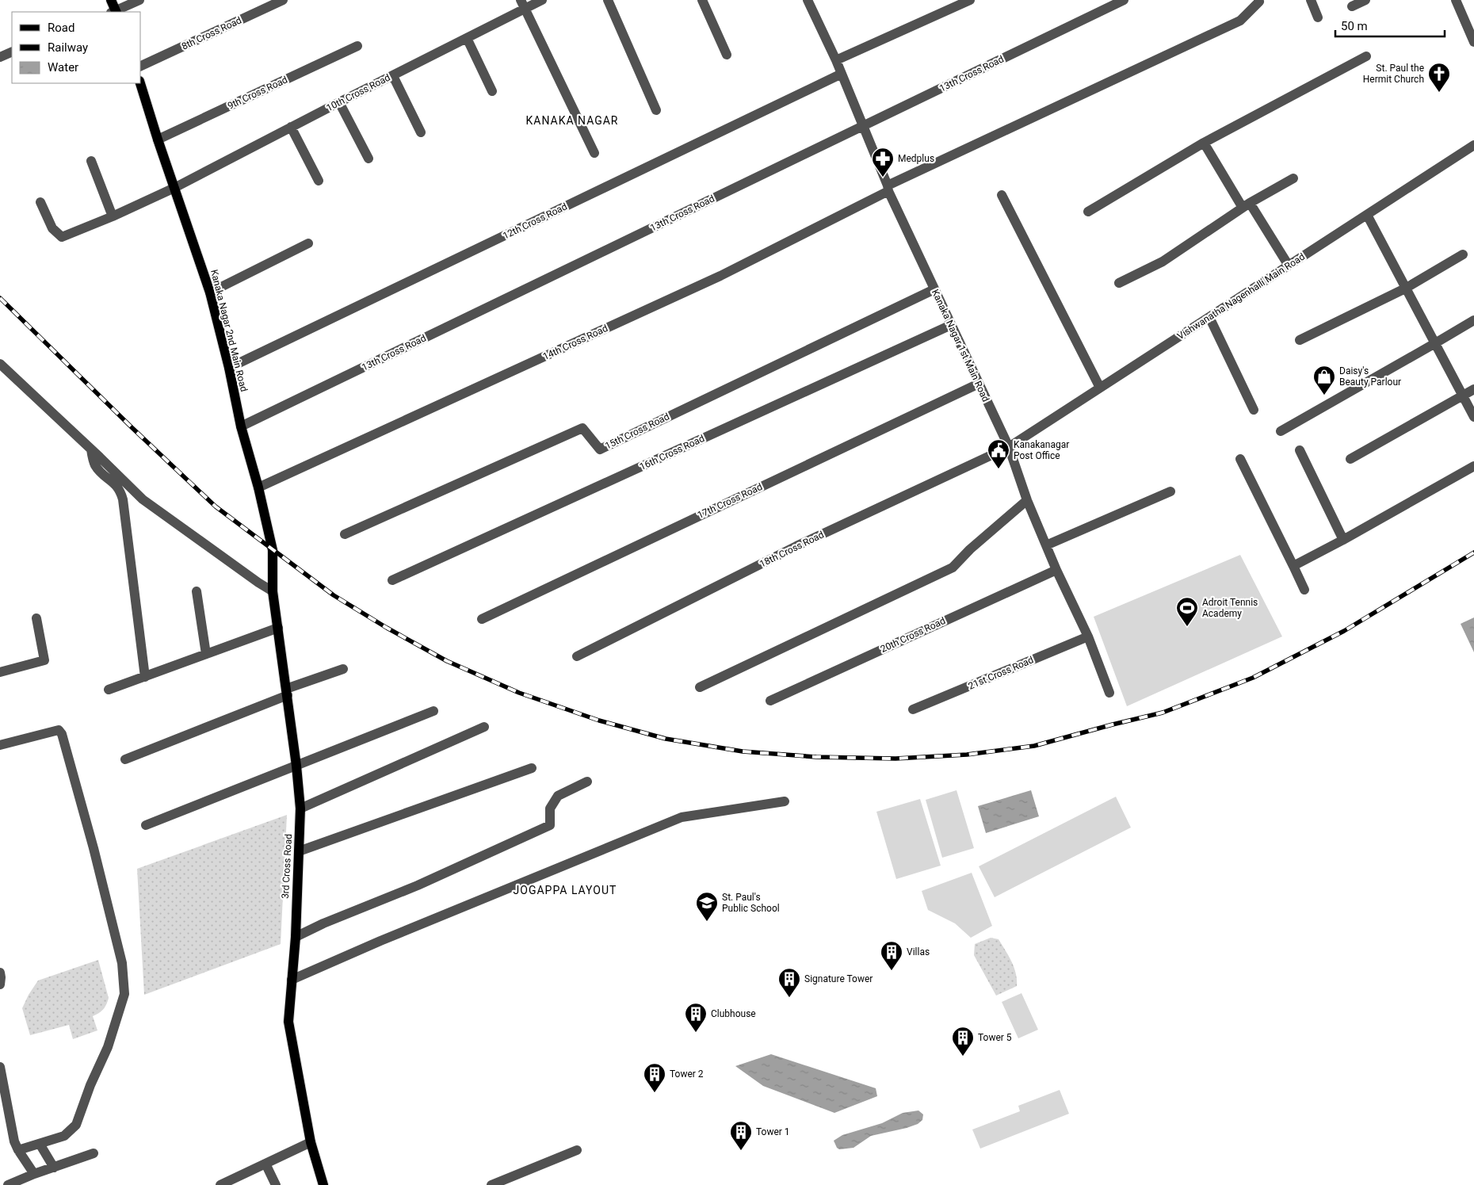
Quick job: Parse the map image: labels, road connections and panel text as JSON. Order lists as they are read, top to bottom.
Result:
{
  "streets": {
    "main road": ["Kanaka Nagar 2nd Main Road", "3rd Cross Road"],
    "street": [
      "8th Cross Road",
      "13th Cross Road",
      "9th Cross Road",
      "10th Cross Road",
      "12th Cross Road",
      "Vishwanatha Nagenhalli Main Road",
      "14th Cross Road",
      "Kanaka Nagar 1st Main Road",
      "15th Cross Road",
      "16th Cross Road",
      "17th Cross Road",
      "18th Cross Road",
      "20th Cross Road",
      "21st Cross Road"
    ]
  },
  "crossings": [
    ["13th Cross Road", "Kanaka Nagar 2nd Main Road"],
    ["13th Cross Road", "Kanaka Nagar 1st Main Road"],
    ["9th Cross Road", "Kanaka Nagar 2nd Main Road"],
    ["10th Cross Road", "Kanaka Nagar 2nd Main Road"],
    ["12th Cross Road", "Kanaka Nagar 2nd Main Road"],
    ["12th Cross Road", "Kanaka Nagar 1st Main Road"],
    ["Vishwanatha Nagenhalli Main Road", "Kanaka Nagar 1st Main Road"],
    ["Vishwanatha Nagenhalli Main Road", "18th Cross Road"],
    ["Kanaka Nagar 2nd Main Road", "14th Cross Road"],
    ["Kanaka Nagar 2nd Main Road", "3rd Cross Road"],
    ["14th Cross Road", "Kanaka Nagar 1st Main Road"],
    ["Kanaka Nagar 1st Main Road", "15th Cross Road"],
    ["Kanaka Nagar 1st Main Road", "16th Cross Road"],
    ["Kanaka Nagar 1st Main Road", "17th Cross Road"],
    ["Kanaka Nagar 1st Main Road", "18th Cross Road"],
    ["Kanaka Nagar 1st Main Road", "20th Cross Road"],
    ["Kanaka Nagar 1st Main Road", "21st Cross Road"]
  ],
  "districts": ["KANAKA NAGAR", "JOGAPPA LAYOUT"],
  "places": {
    "church": ["St. Paul the Hermit Church"],
    "pharmacy": ["Medplus"],
    "shop": ["Daisy's Beauty Parlour"],
    "public building": ["Kanakanagar Post Office"],
    "sports": ["Adroit Tennis Academy"],
    "school or university": ["St. Paul's Public School"],
    "building": [
      "Villas",
      "Signature Tower",
      "Clubhouse",
      "Tower 5",
      "Tower 2",
      "Tower 1"
    ]
  },
  "legend": ["Road", "Railway", "Water"],
  "scale_bar": "50 m"
}
